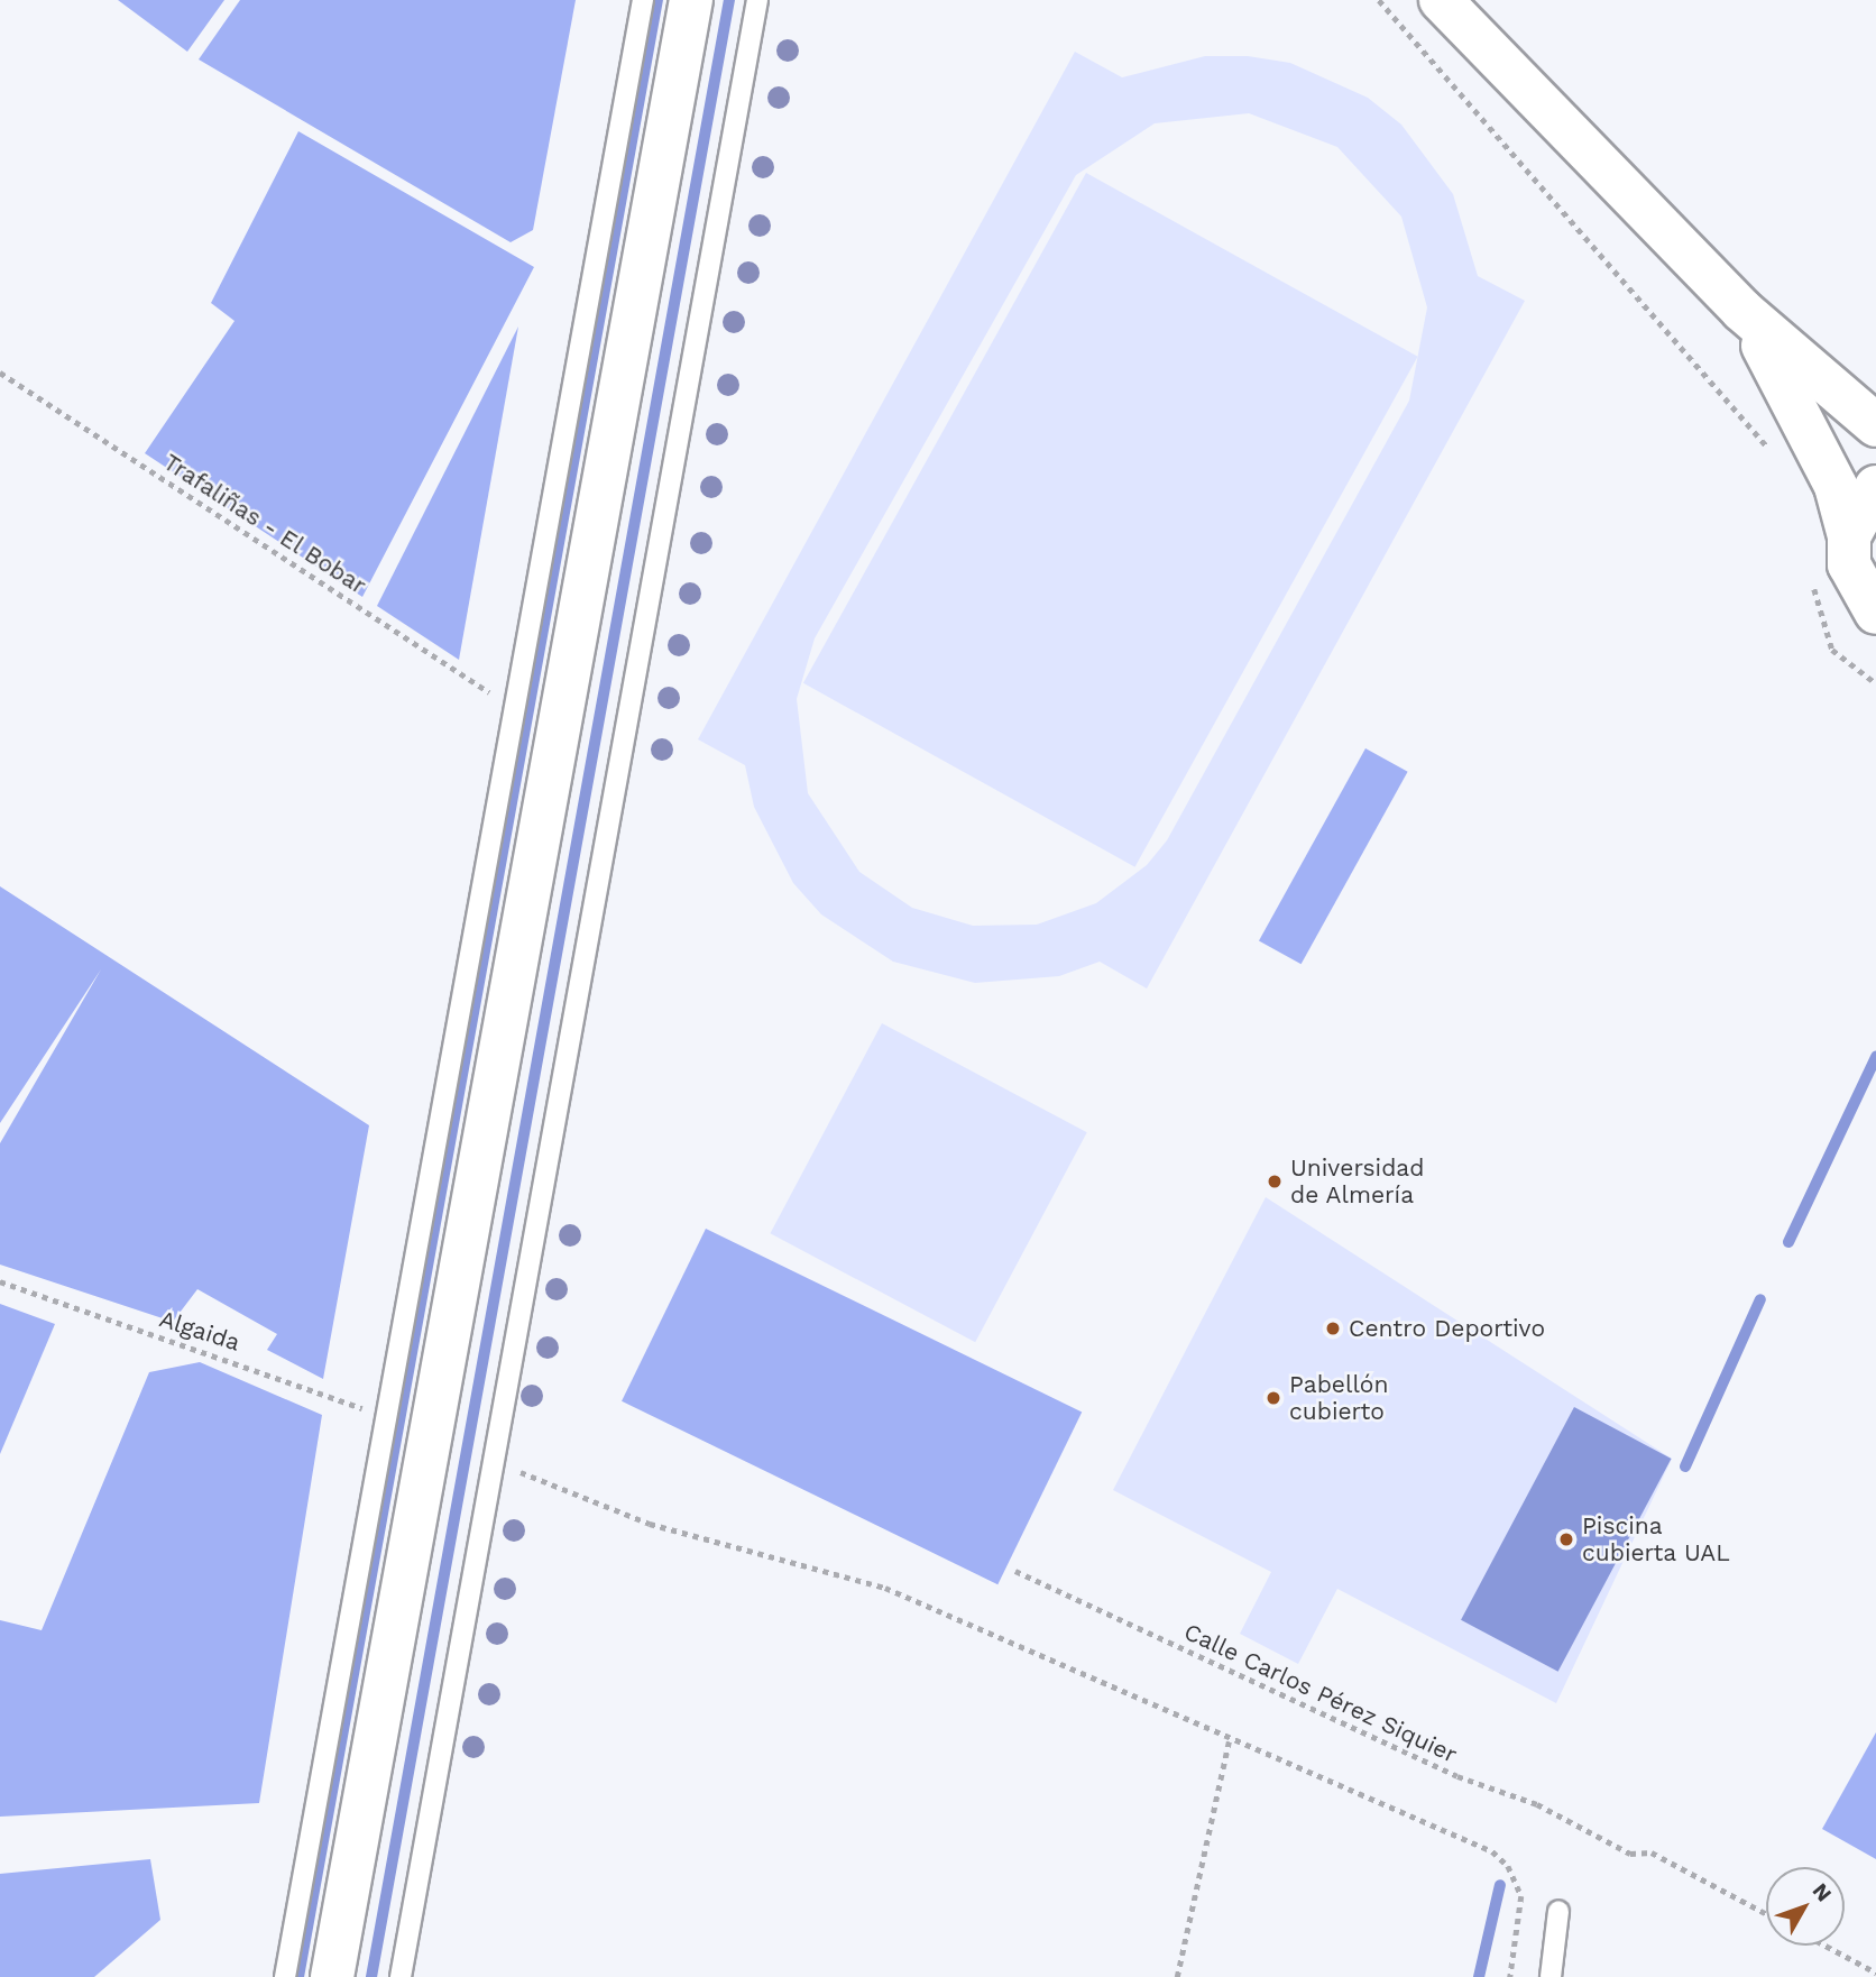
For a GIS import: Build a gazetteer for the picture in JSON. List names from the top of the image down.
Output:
{
  "streets": {
    "path": ["Trafaliñas - El Bobar", "Algaida", "Calle Carlos Pérez Siquier"]
  },
  "places": [
    "Universidad de Almería",
    "Centro Deportivo",
    "Pabellón cubierto",
    "Piscina cubierta UAL"
  ],
  "north": "top right"
}
